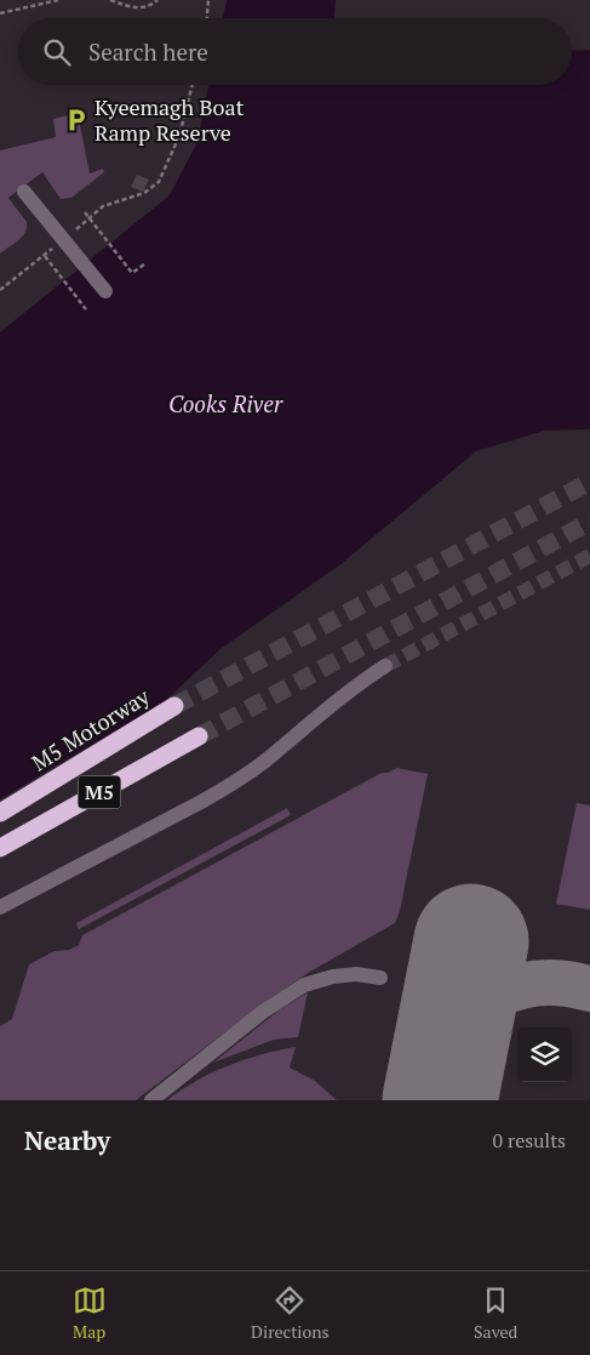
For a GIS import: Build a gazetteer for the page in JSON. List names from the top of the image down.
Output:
{
  "streets": {
    "highway": ["M5 Motorway", "M5"]
  },
  "water": ["Cooks River"],
  "places": {
    "parking": ["Kyeemagh Boat Ramp Reserve"]
  },
  "page": {
    "search": "Search here",
    "heading": ["Nearby", "0 results"],
    "nav": ["Map", "Directions", "Saved"]
  }
}
